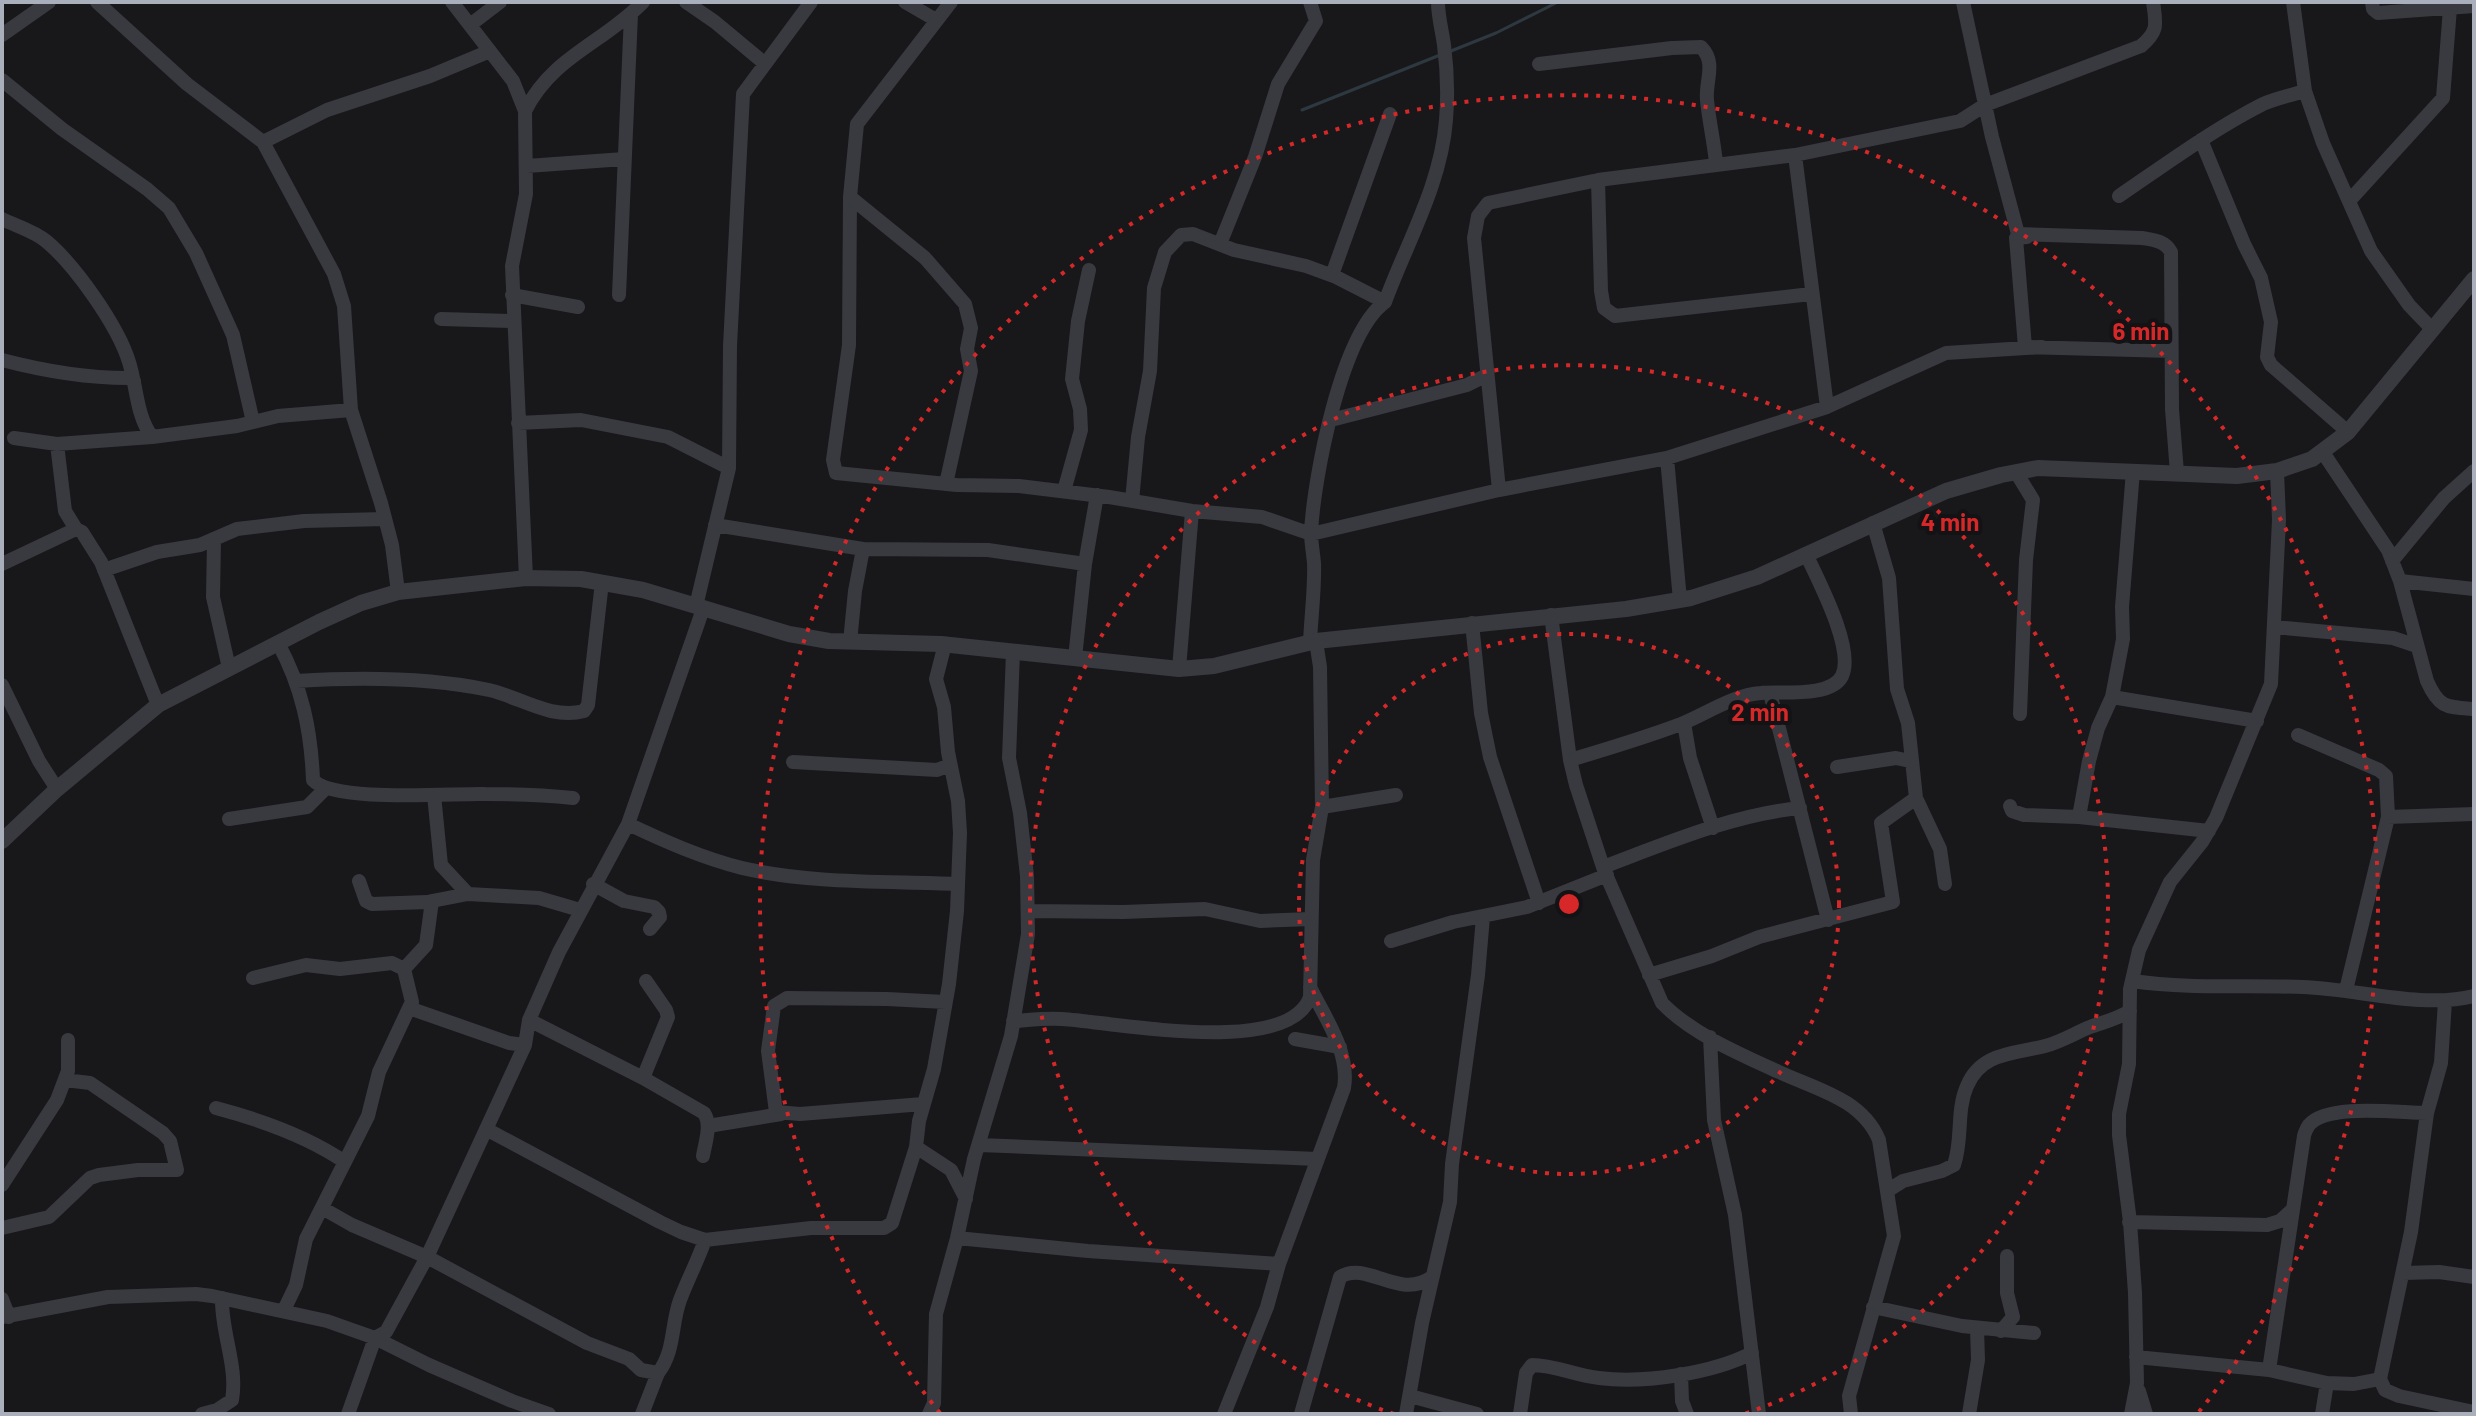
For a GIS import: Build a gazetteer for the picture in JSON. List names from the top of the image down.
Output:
{
  "rings": ["6 min", "4 min", "2 min"]
}
